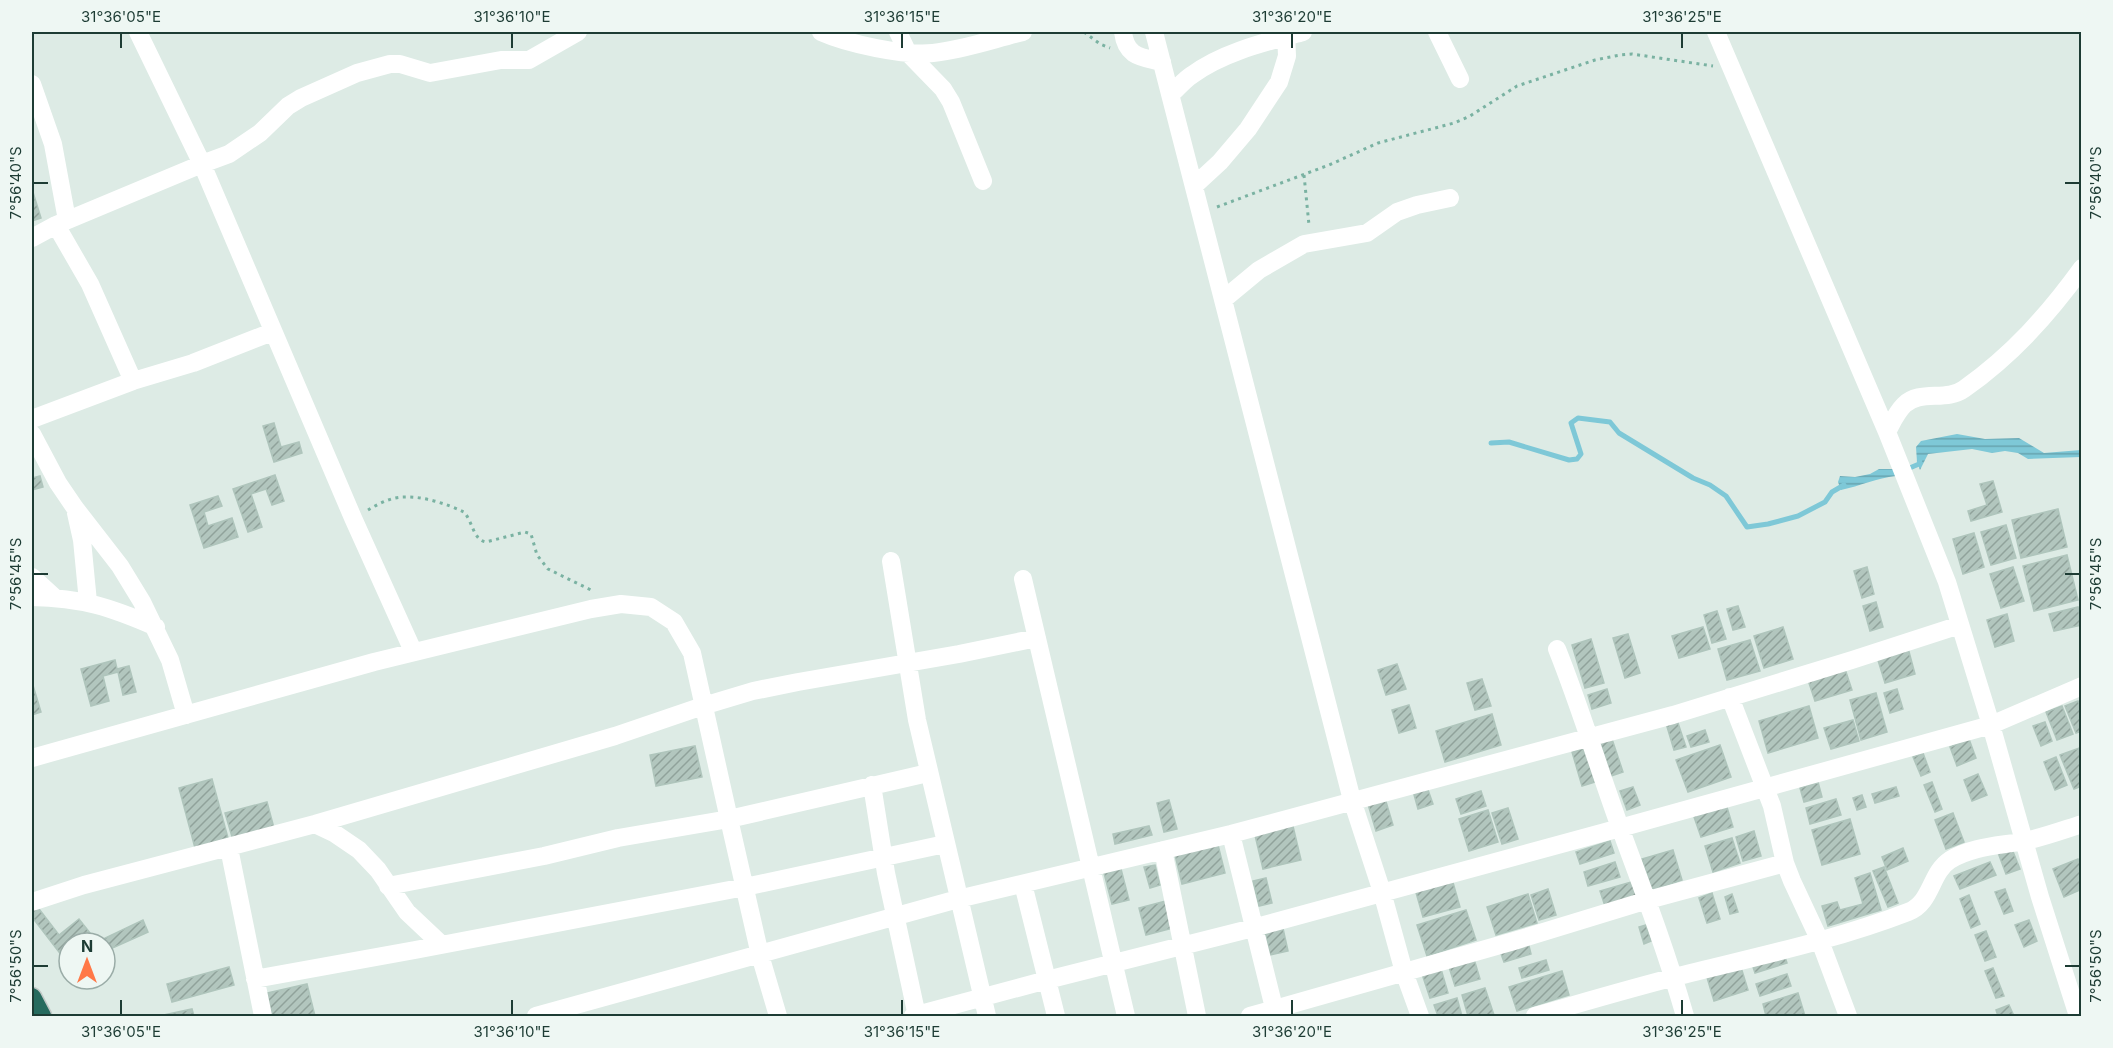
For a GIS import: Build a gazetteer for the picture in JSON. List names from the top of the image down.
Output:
{
  "north": "top",
  "coordinates": [
    "31°36'05\"E",
    "31°36'10\"E",
    "31°36'15\"E",
    "31°36'20\"E",
    "31°36'25\"E",
    "7°56'40\"S",
    "7°56'45\"S",
    "7°56'50\"S"
  ]
}
